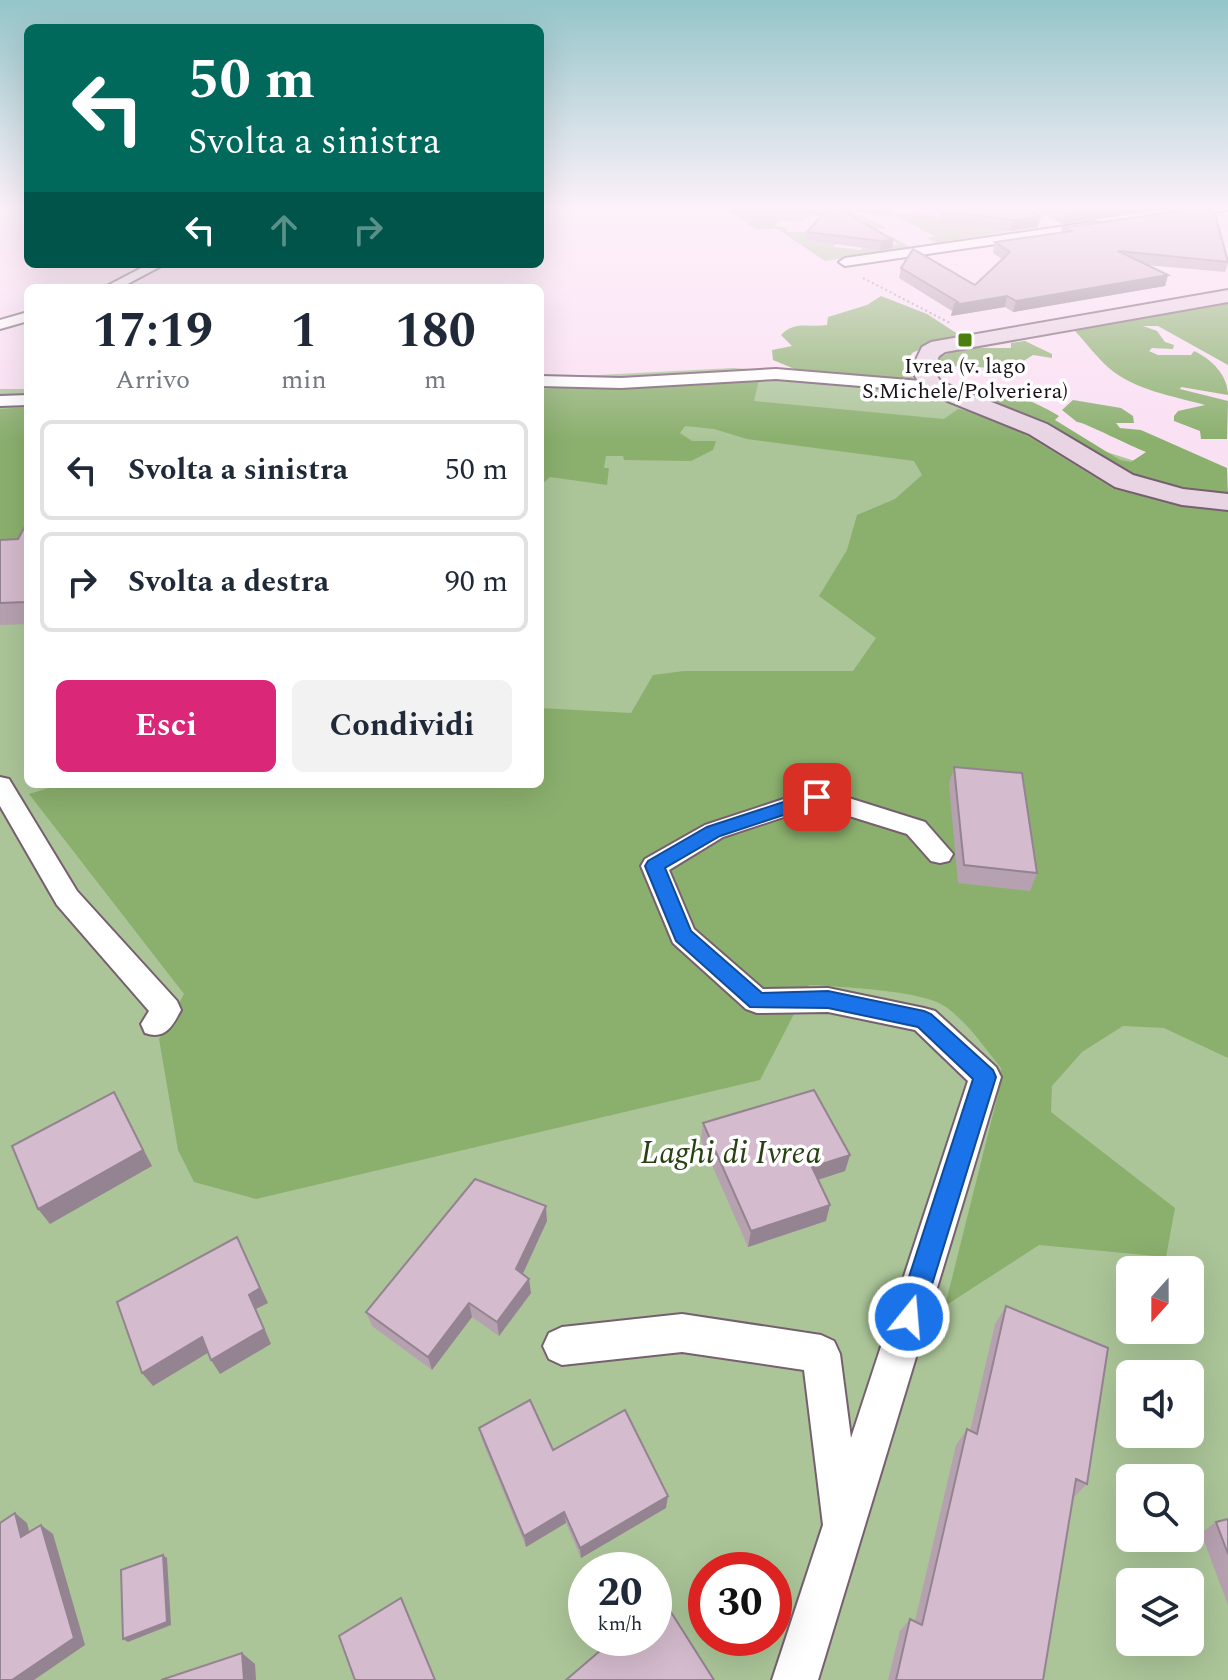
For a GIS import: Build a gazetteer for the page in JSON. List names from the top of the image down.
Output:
{
  "parks": ["Laghi di Ivrea"],
  "places": {
    "transit": ["Ivrea (v. lago S.Michele/Polveriera)"]
  },
  "north": "bottom",
  "page": {
    "turn": ["50 m", "Svolta a sinistra"],
    "eta": [
      "17:19",
      "Arrivo",
      "1",
      "min",
      "180",
      "m"
    ],
    "list": [
      {
        "name": "Svolta a sinistra",
        "value": "50 m"
      },
      {
        "name": "Svolta a destra",
        "value": "90 m"
      }
    ],
    "buttons": ["Esci", "Condividi"],
    "speed": "20 km/h",
    "limit": "30"
  }
}
